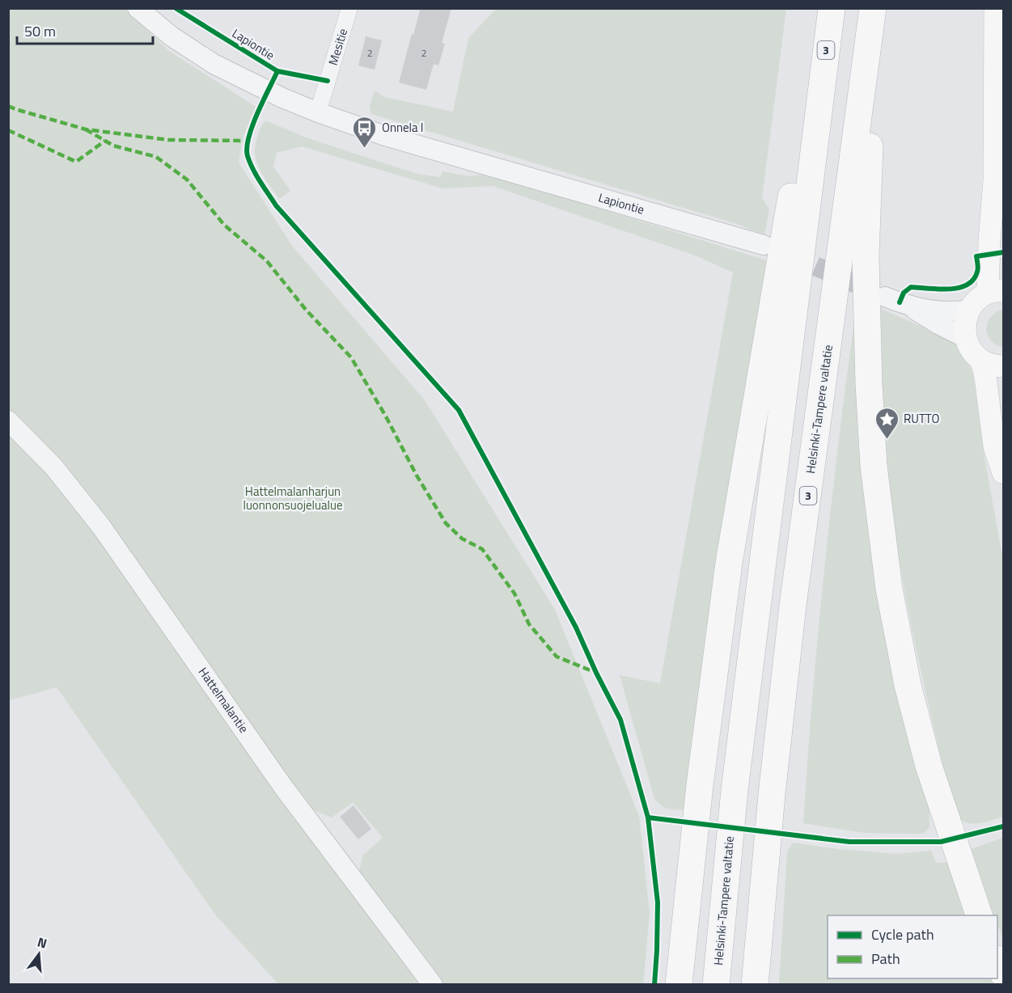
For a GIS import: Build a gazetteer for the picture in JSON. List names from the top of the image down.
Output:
{
  "streets": {
    "highway": ["3", "Helsinki-Tampere valtatie"],
    "street": ["Lapiontie", "Mesitie", "Hattelmalantie"]
  },
  "crossings": [
    ["Lapiontie", "Mesitie"]
  ],
  "parks": ["Hattelmalanharjun luonnonsuojelualue"],
  "places": {
    "bus stop": ["Onnela I"],
    "place": ["RUTTO"]
  },
  "house_numbers": ["2", "2"],
  "legend": ["Cycle path", "Path"],
  "scale_bar": "50 m",
  "north": "top"
}
